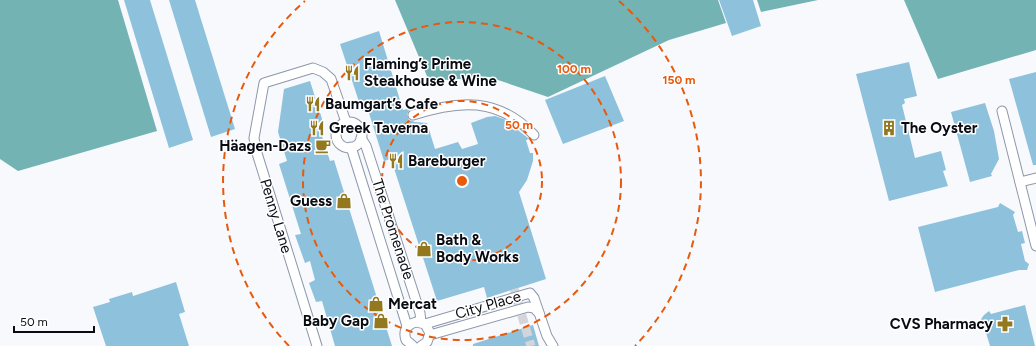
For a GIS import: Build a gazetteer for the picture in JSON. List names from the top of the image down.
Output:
{
  "streets": {
    "street": ["Penny Lane", "The Promenade", "City Place"]
  },
  "crossings": [
    ["Penny Lane", "The Promenade"],
    ["The Promenade", "City Place"]
  ],
  "places": {
    "restaurant": [
      "Flaming’s Prime Steakhouse & Wine",
      "Baumgart’s Cafe",
      "Greek Taverna",
      "Bareburger"
    ],
    "building": ["The Oyster"],
    "cafe": ["Häagen-Dazs"],
    "shop": [
      "Guess",
      "Bath & Body Works",
      "Mercat",
      "Baby Gap"
    ],
    "pharmacy": ["CVS Pharmacy"]
  },
  "scale_bar": "50 m",
  "rings": ["100 m", "150 m", "50 m"]
}
